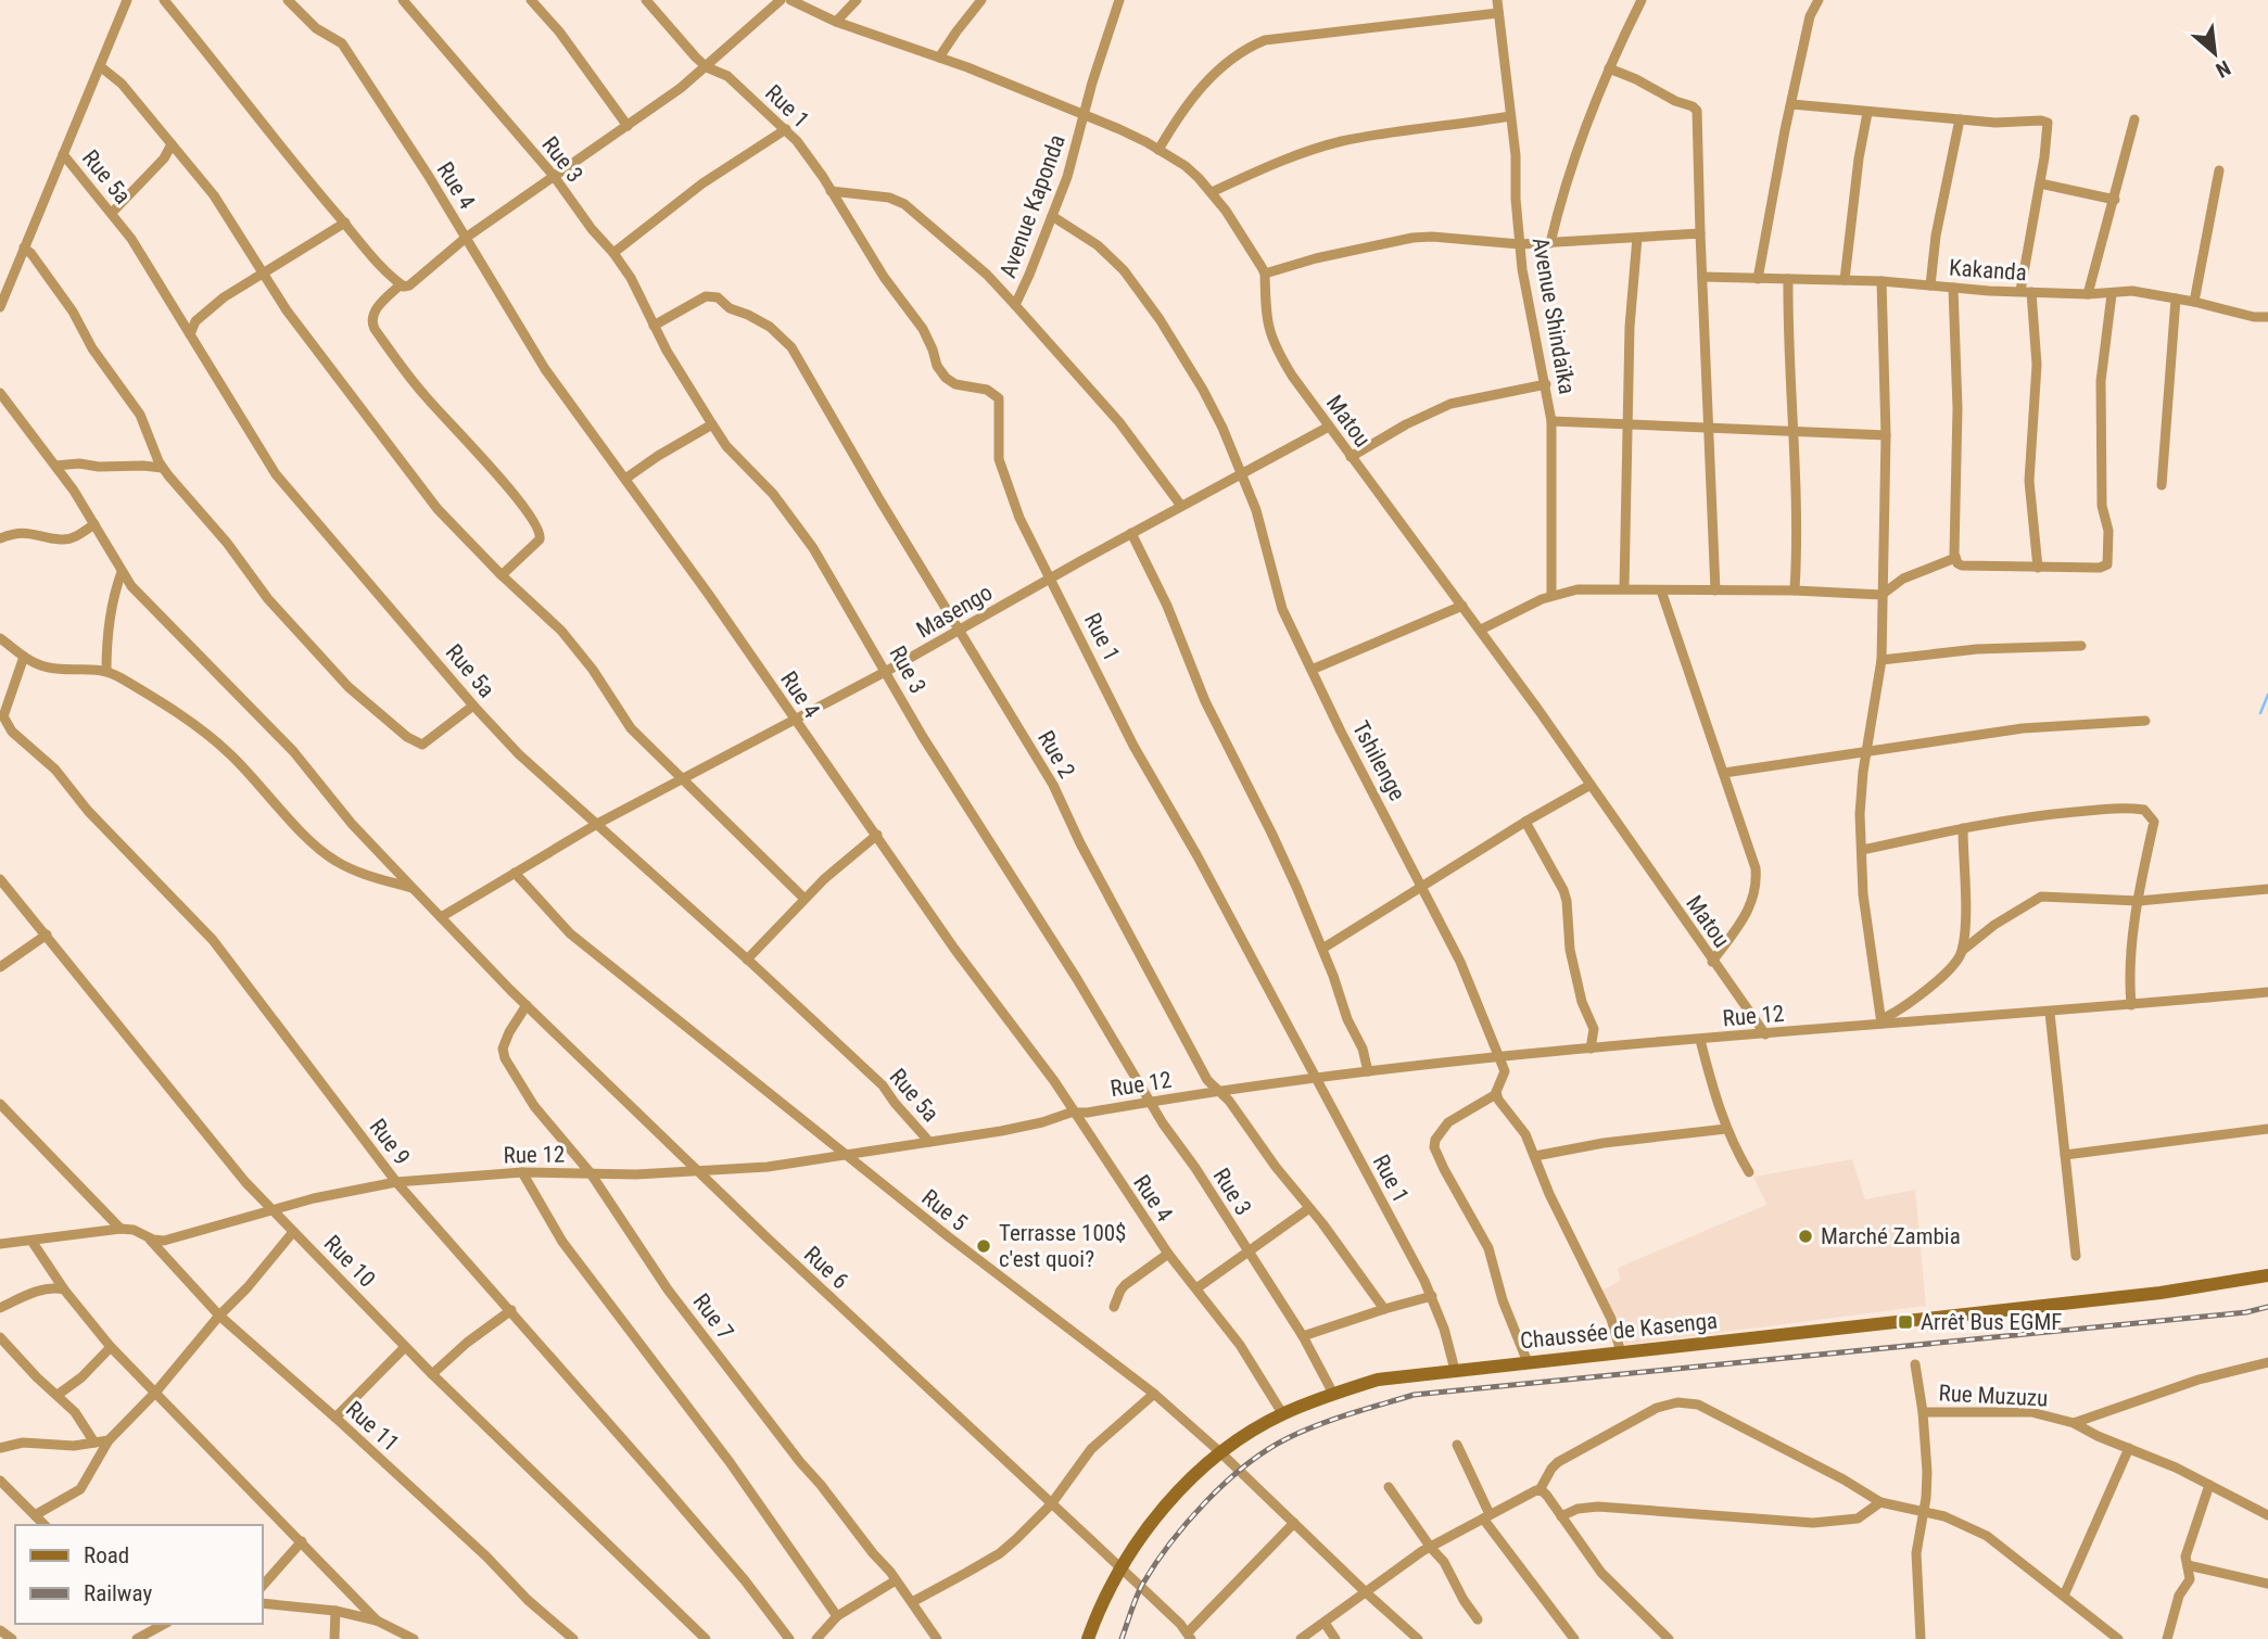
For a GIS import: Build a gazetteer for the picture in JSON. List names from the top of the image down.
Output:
{
  "streets": {
    "main road": ["Chaussée de Kasenga"],
    "street": [
      "Rue 1",
      "Rue 3",
      "Rue 5a",
      "Rue 4",
      "Avenue Kaponda",
      "Kakanda",
      "Avenue Shindaïka",
      "Matou",
      "Masengo",
      "Rue 2",
      "Tshilenge",
      "Rue 12",
      "Rue 9",
      "Rue 5",
      "Rue 10",
      "Rue 6",
      "Rue 7",
      "Rue Muzuzu",
      "Rue 11"
    ]
  },
  "crossings": [
    ["Rue 1", "Masengo"],
    ["Rue 1", "Rue 12"],
    ["Rue 1", "Chaussée de Kasenga"],
    ["Rue 3", "Masengo"],
    ["Rue 3", "Rue 2"],
    ["Rue 3", "Rue 12"],
    ["Rue 3", "Chaussée de Kasenga"],
    ["Rue 5a", "Masengo"],
    ["Rue 5a", "Rue 12"],
    ["Rue 4", "Masengo"],
    ["Rue 4", "Rue 12"],
    ["Rue 4", "Chaussée de Kasenga"],
    ["Avenue Kaponda", "Masengo"],
    ["Avenue Kaponda", "Tshilenge"],
    ["Matou", "Masengo"],
    ["Matou", "Rue 12"],
    ["Masengo", "Rue 2"],
    ["Masengo", "Tshilenge"],
    ["Masengo", "Rue 5"],
    ["Masengo", "Rue 6"],
    ["Rue 2", "Rue 12"],
    ["Tshilenge", "Rue 12"],
    ["Rue 12", "Rue 9"],
    ["Rue 12", "Rue 5"],
    ["Rue 12", "Rue 10"],
    ["Rue 12", "Rue 6"],
    ["Rue 12", "Rue 7"],
    ["Rue 12", "Rue 11"],
    ["Rue 5", "Chaussée de Kasenga"],
    ["Rue 6", "Rue 7"],
    ["Rue 6", "Chaussée de Kasenga"]
  ],
  "places": {
    "other": ["Marché Zambia", "Terrasse 100$ c'est quoi?"],
    "transit": ["Arrêt Bus EGMF"]
  },
  "legend": ["Road", "Railway"],
  "north": "bottom right"
}
